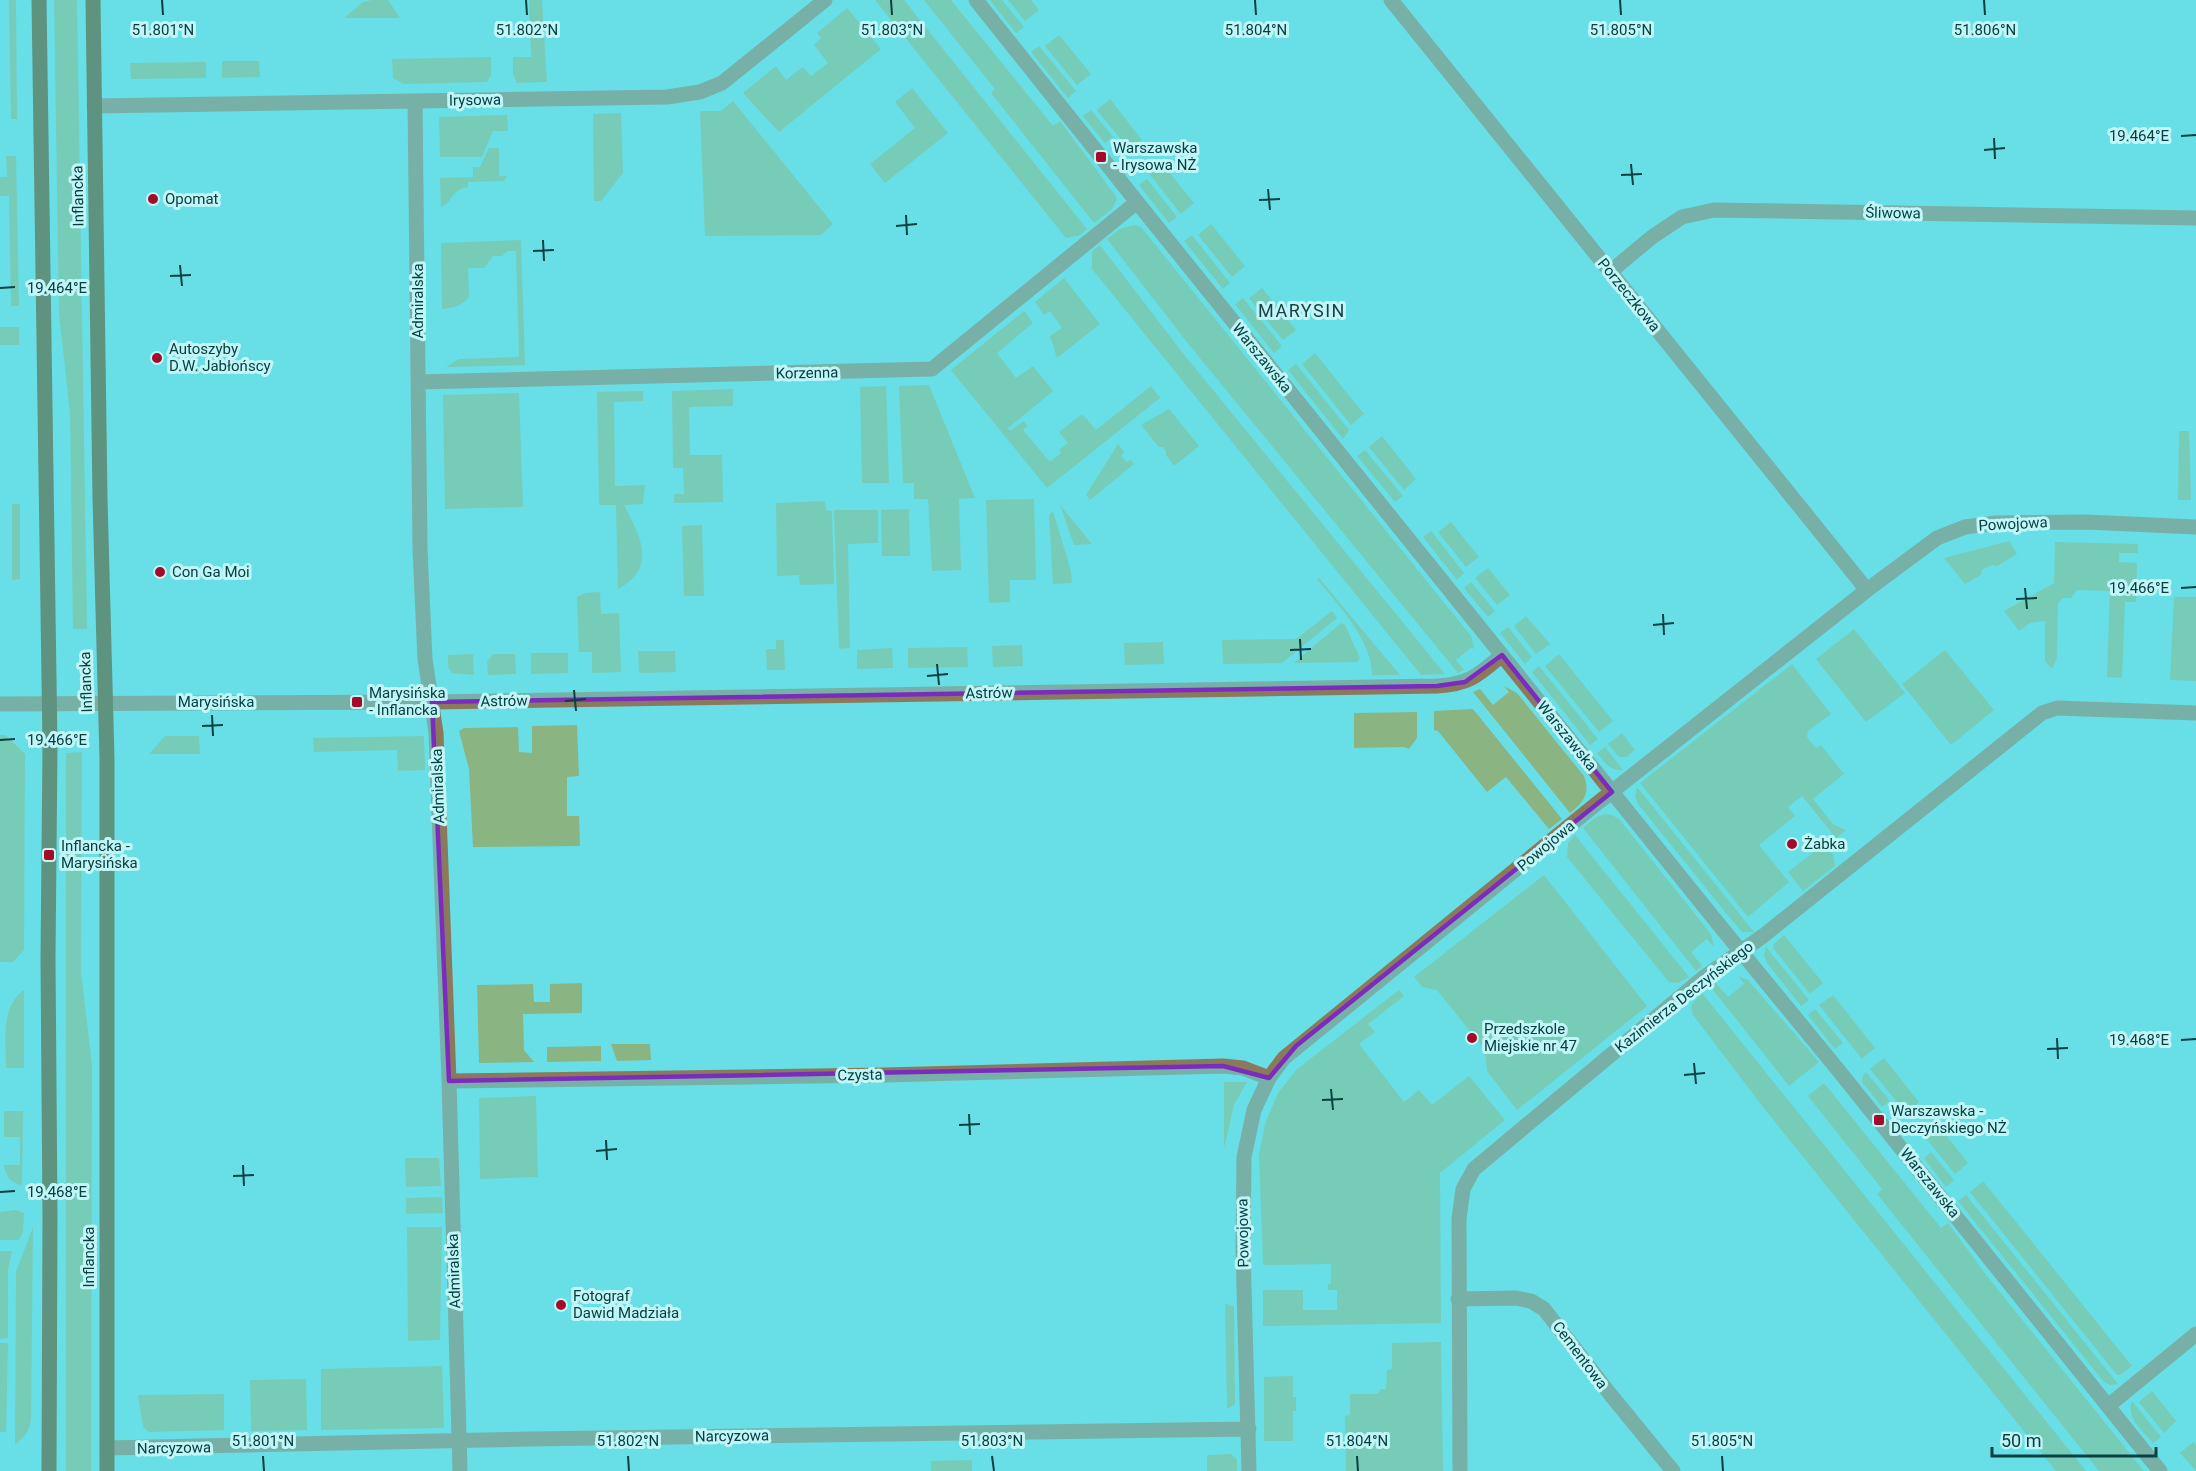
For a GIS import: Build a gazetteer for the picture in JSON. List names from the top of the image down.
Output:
{
  "streets": {
    "main road": ["Inflancka"],
    "street": [
      "Irysowa",
      "Śliwowa",
      "Porzeczkowa",
      "Admiralska",
      "Warszawska",
      "Korzenna",
      "Powojowa",
      "Astrów",
      "Marysińska",
      "Kazimierza Deczyńskiego",
      "Czysta",
      "Cementowa",
      "Narcyzowa"
    ]
  },
  "crossings": [
    ["Irysowa", "Inflancka"],
    ["Irysowa", "Admiralska"],
    ["Inflancka", "Marysińska"],
    ["Inflancka", "Narcyzowa"],
    ["Śliwowa", "Porzeczkowa"],
    ["Porzeczkowa", "Powojowa"],
    ["Admiralska", "Korzenna"],
    ["Admiralska", "Astrów"],
    ["Admiralska", "Marysińska"],
    ["Admiralska", "Czysta"],
    ["Admiralska", "Narcyzowa"],
    ["Warszawska", "Korzenna"],
    ["Warszawska", "Powojowa"],
    ["Warszawska", "Astrów"],
    ["Warszawska", "Kazimierza Deczyńskiego"],
    ["Powojowa", "Czysta"],
    ["Powojowa", "Narcyzowa"],
    ["Astrów", "Marysińska"],
    ["Kazimierza Deczyńskiego", "Cementowa"]
  ],
  "districts": ["MARYSIN"],
  "places": {
    "transit": [
      "Warszawska - Irysowa NŻ",
      "Marysińska - Inflancka",
      "Inflancka - Marysińska",
      "Warszawska - Deczyńskiego NŻ"
    ],
    "other": [
      "Opomat",
      "Autoszyby D.W. Jabłońscy",
      "Con Ga Moi",
      "Żabka",
      "Przedszkole Miejskie nr 47",
      "Fotograf Dawid Madziała"
    ]
  },
  "scale_bar": "50 m",
  "coordinates": [
    "51.801°N",
    "51.802°N",
    "51.803°N",
    "51.804°N",
    "51.805°N",
    "51.806°N",
    "19.464°E",
    "19.466°E",
    "19.468°E"
  ]
}
